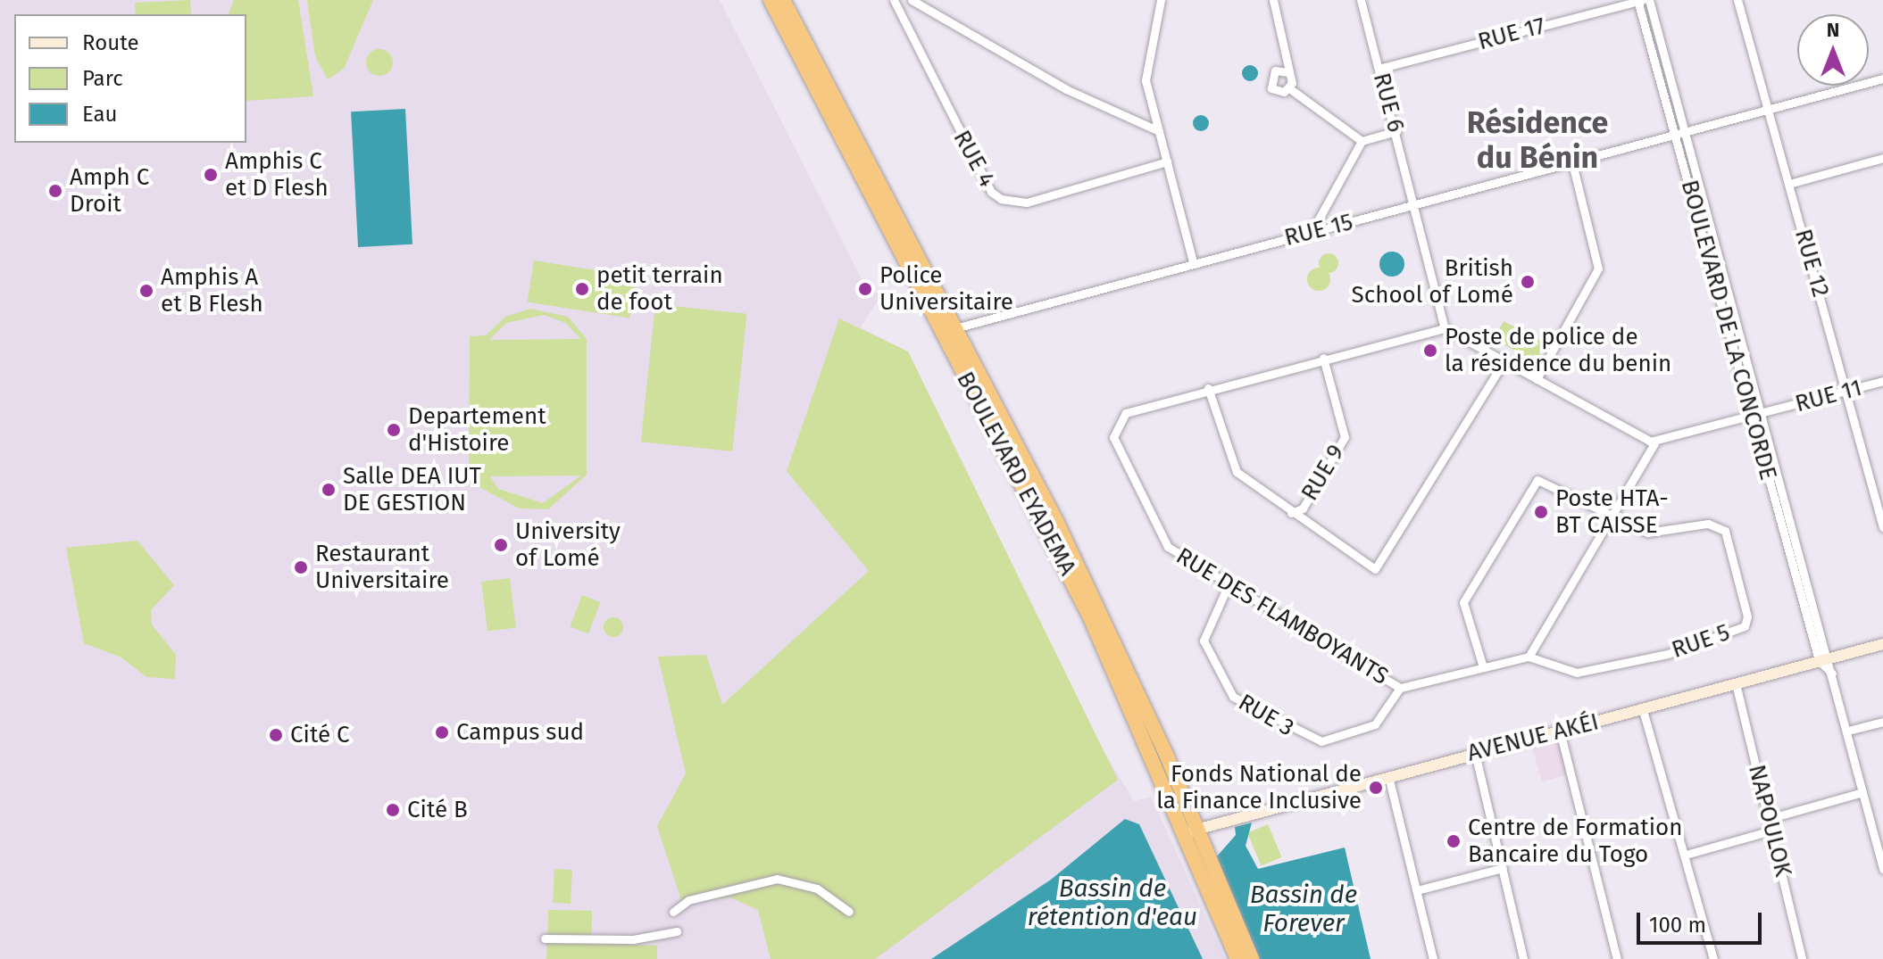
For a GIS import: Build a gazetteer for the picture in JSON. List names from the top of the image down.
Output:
{
  "streets": {
    "highway": ["BOULEVARD EYADEMA"],
    "main road": ["AVENUE AKÉI"],
    "street": [
      "RUE 17",
      "RUE 6",
      "RUE 4",
      "RUE 15",
      "RUE 12",
      "BOULEVARD DE LA CONCORDE",
      "RUE 11",
      "RUE 9",
      "RUE DES FLAMBOYANTS",
      "RUE 5",
      "RUE 3",
      "NAPOULOK"
    ]
  },
  "crossings": [
    ["RUE 17", "RUE 6"],
    ["RUE 17", "BOULEVARD DE LA CONCORDE"],
    ["RUE 6", "RUE 15"],
    ["RUE 6", "RUE DES FLAMBOYANTS"],
    ["RUE 15", "RUE 12"],
    ["RUE 15", "BOULEVARD DE LA CONCORDE"],
    ["RUE 15", "BOULEVARD EYADEMA"],
    ["RUE 12", "RUE 11"],
    ["BOULEVARD DE LA CONCORDE", "RUE 11"],
    ["BOULEVARD DE LA CONCORDE", "AVENUE AKÉI"],
    ["RUE 9", "RUE DES FLAMBOYANTS"],
    ["BOULEVARD EYADEMA", "AVENUE AKÉI"],
    ["RUE DES FLAMBOYANTS", "RUE 5"],
    ["RUE DES FLAMBOYANTS", "RUE 3"],
    ["AVENUE AKÉI", "NAPOULOK"]
  ],
  "districts": ["Résidence du Bénin"],
  "water": ["Bassin de rétention d'eau", "Bassin de Forever"],
  "places": [
    "Amphis C et D Flesh",
    "Amph C Droit",
    "British School of Lomé",
    "petit terrain de foot",
    "Police Universitaire",
    "Amphis A et B Flesh",
    "Poste de police de la résidence du benin",
    "Departement d'Histoire",
    "Salle DEA IUT DE GESTION",
    "Poste HTA- BT CAISSE",
    "University of Lomé",
    "Restaurant Universitaire",
    "Campus sud",
    "Cité C",
    "Fonds National de la Finance Inclusive",
    "Cité B",
    "Centre de Formation Bancaire du Togo"
  ],
  "legend": ["Route", "Parc", "Eau"],
  "scale_bar": "100 m",
  "north": "top"
}
